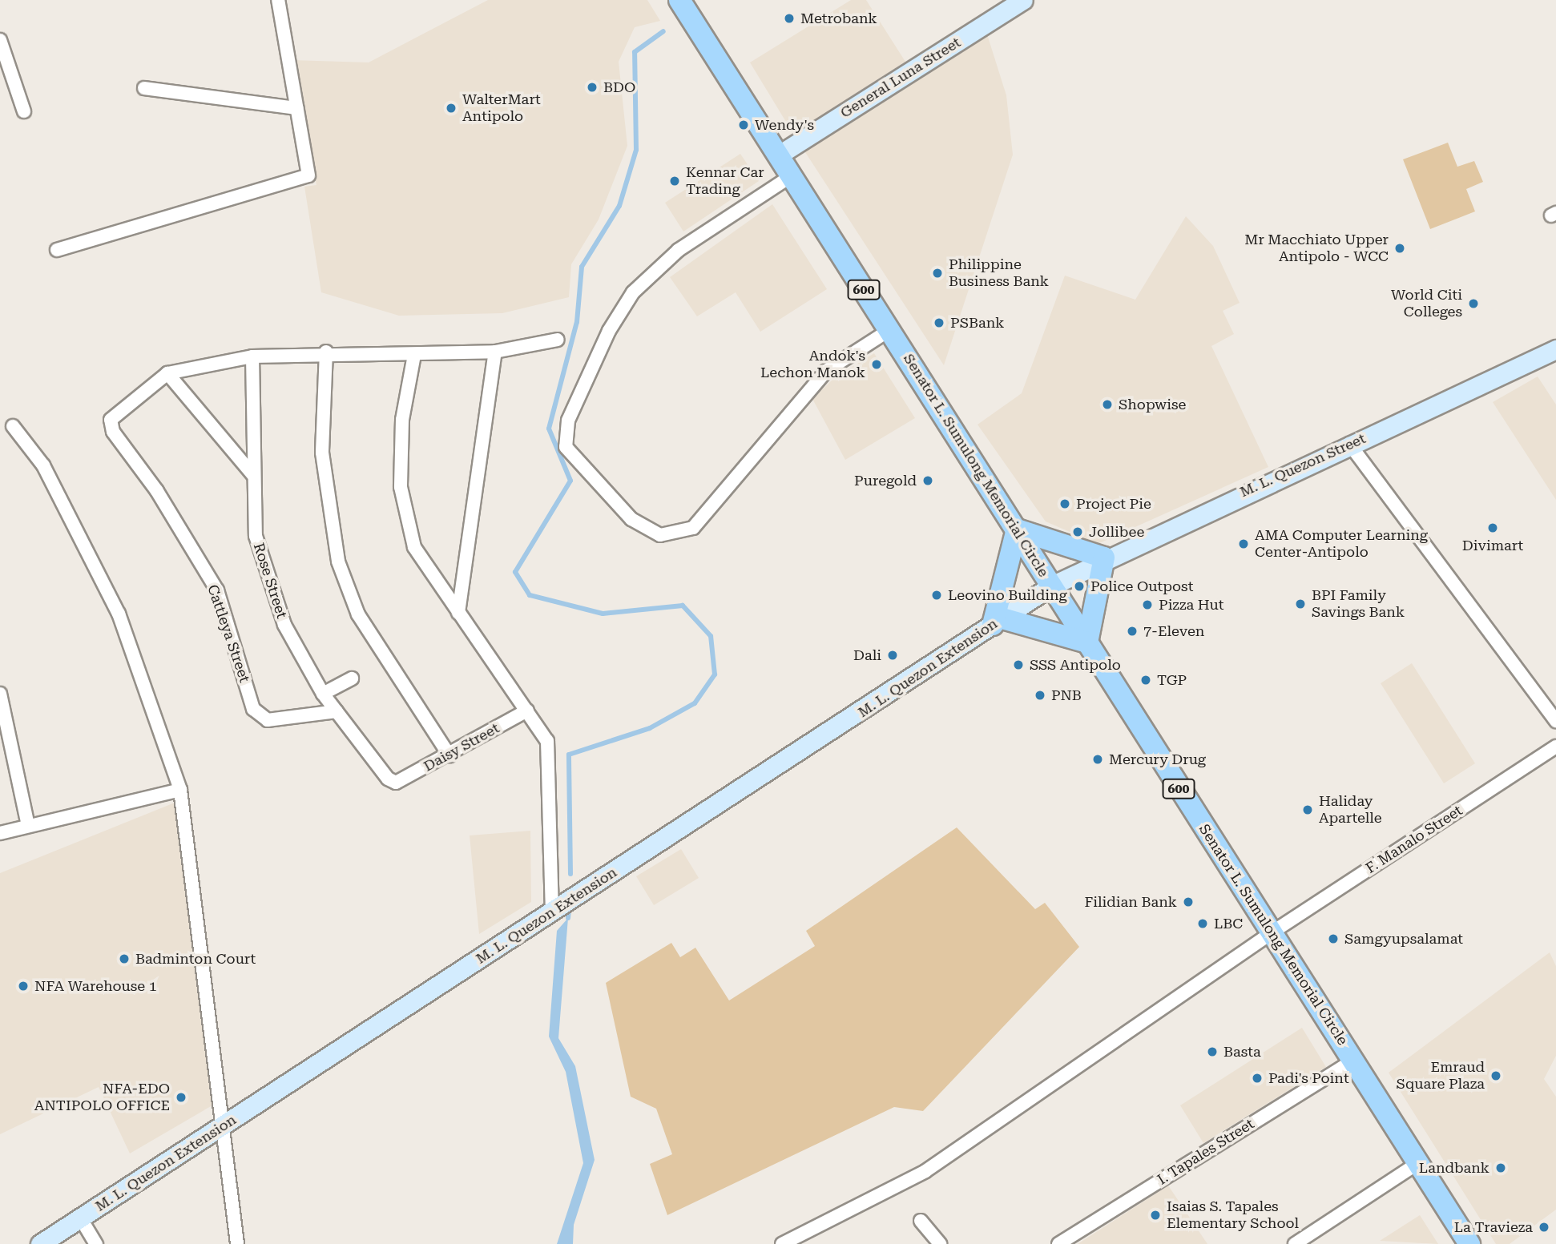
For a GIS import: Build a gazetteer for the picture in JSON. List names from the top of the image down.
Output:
{
  "streets": {
    "main road": [
      "General Luna Street",
      "600",
      "Senator L. Sumulong Memorial Circle",
      "M. L. Quezon Street",
      "M. L. Quezon Extension"
    ],
    "street": [
      "Rose Street",
      "Cattleya Street",
      "Daisy Street",
      "F. Manalo Street",
      "I. Tapales Street"
    ]
  },
  "crossings": [
    ["General Luna Street", "Senator L. Sumulong Memorial Circle"],
    ["Senator L. Sumulong Memorial Circle", "M. L. Quezon Street"],
    ["Senator L. Sumulong Memorial Circle", "M. L. Quezon Extension"],
    ["Senator L. Sumulong Memorial Circle", "F. Manalo Street"],
    ["Senator L. Sumulong Memorial Circle", "I. Tapales Street"],
    ["M. L. Quezon Street", "M. L. Quezon Extension"],
    ["Rose Street", "Cattleya Street"],
    ["Rose Street", "Daisy Street"]
  ],
  "places": [
    "Metrobank",
    "BDO",
    "WalterMart Antipolo",
    "Wendy's",
    "Kennar Car Trading",
    "Mr Macchiato Upper Antipolo - WCC",
    "Philippine Business Bank",
    "World Citi Colleges",
    "PSBank",
    "Andok's Lechon Manok",
    "Shopwise",
    "Puregold",
    "Project Pie",
    "Divimart",
    "Jollibee",
    "AMA Computer Learning Center-Antipolo",
    "Police Outpost",
    "Leovino Building",
    "BPI Family Savings Bank",
    "Pizza Hut",
    "7-Eleven",
    "Dali",
    "SSS Antipolo",
    "TGP",
    "PNB",
    "Mercury Drug",
    "Haliday Apartelle",
    "Filidian Bank",
    "LBC",
    "Samgyupsalamat",
    "Badminton Court",
    "NFA Warehouse 1",
    "Basta",
    "Emraud Square Plaza",
    "Padi's Point",
    "NFA-EDO ANTIPOLO OFFICE",
    "Landbank",
    "Isaias S. Tapales Elementary School",
    "La Travieza"
  ]
}
